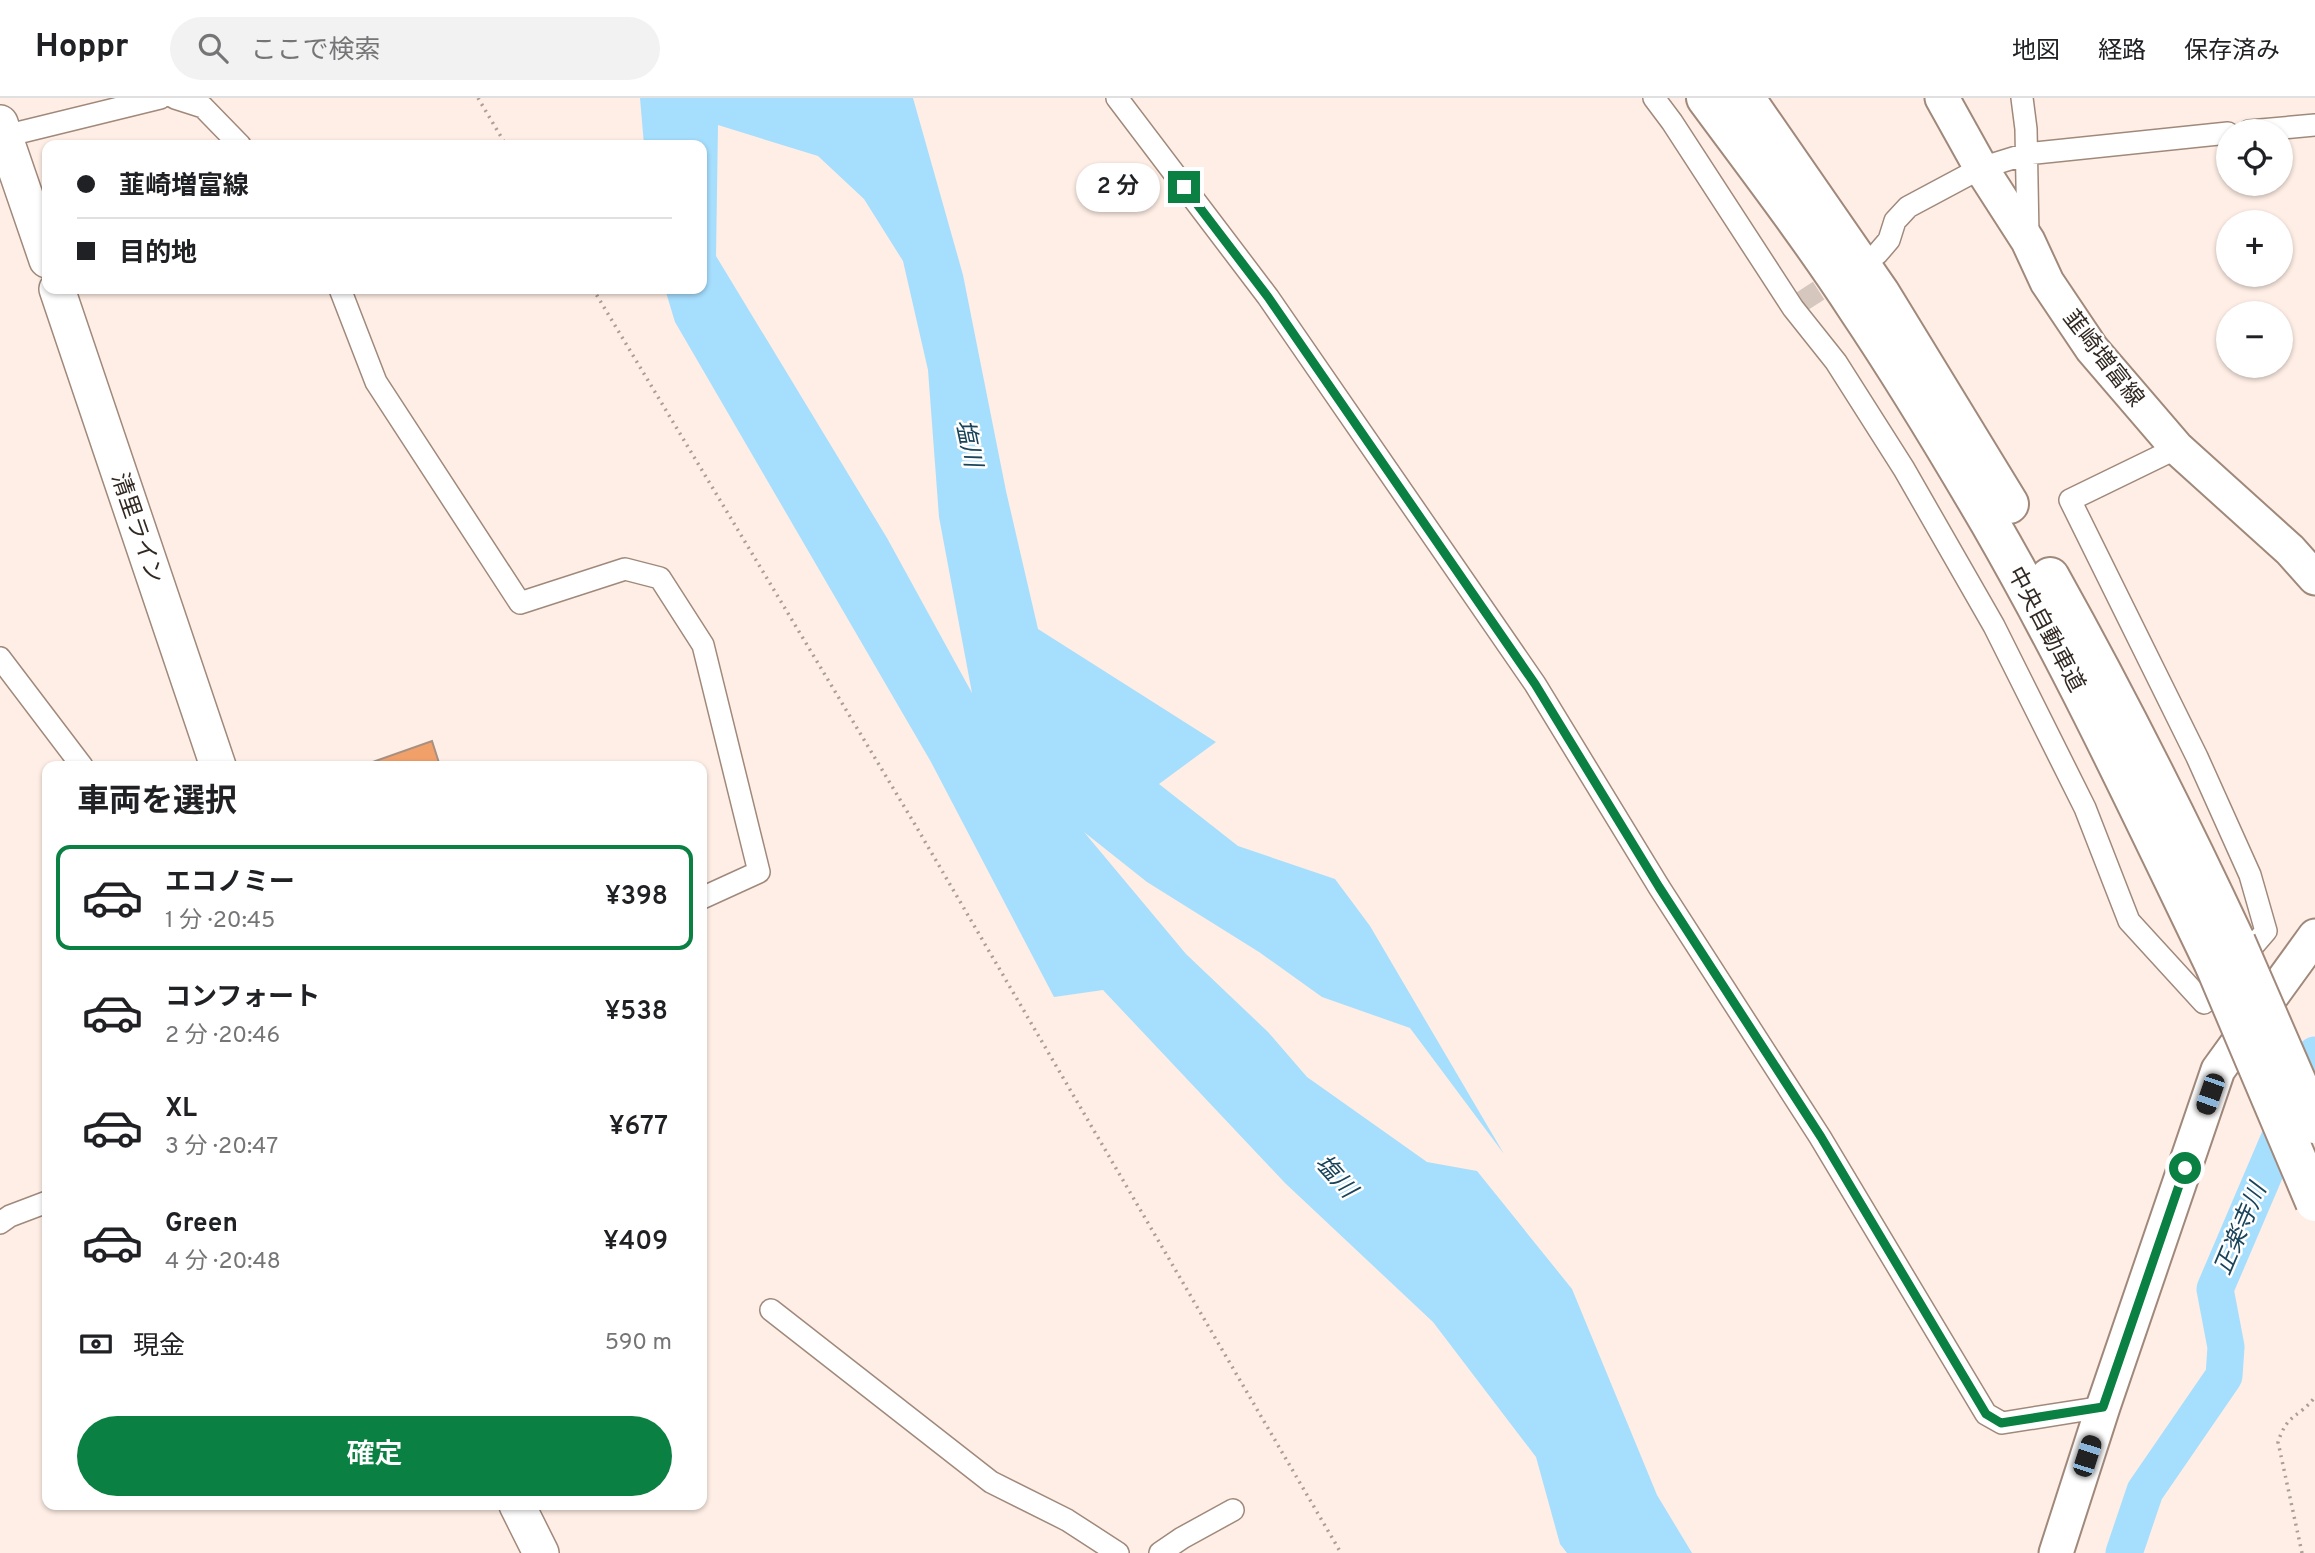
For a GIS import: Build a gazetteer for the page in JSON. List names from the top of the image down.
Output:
{
  "streets": {
    "highway": ["清里ライン", "中央自動車道"],
    "main road": ["韮崎増富線"]
  },
  "water": ["塩川", "正楽寺川"],
  "page": {
    "header": "Hoppr",
    "search": "ここで検索",
    "nav": ["地図", "経路", "保存済み"],
    "map_buttons": ["+", "−"],
    "banner": ["韮崎増富線", "目的地"],
    "bubble": "2 分",
    "heading": "車両を選択",
    "list": [
      {
        "name": "エコノミー",
        "note": "1 分 · 20:45",
        "value": "¥398"
      },
      {
        "name": "コンフォート",
        "note": "2 分 · 20:46",
        "value": "¥538"
      },
      {
        "name": "XL",
        "note": "3 分 · 20:47",
        "value": "¥677"
      },
      {
        "name": "Green",
        "note": "4 分 · 20:48",
        "value": "¥409"
      }
    ],
    "pay": ["現金", "590 m"],
    "buttons": "確定"
  }
}
